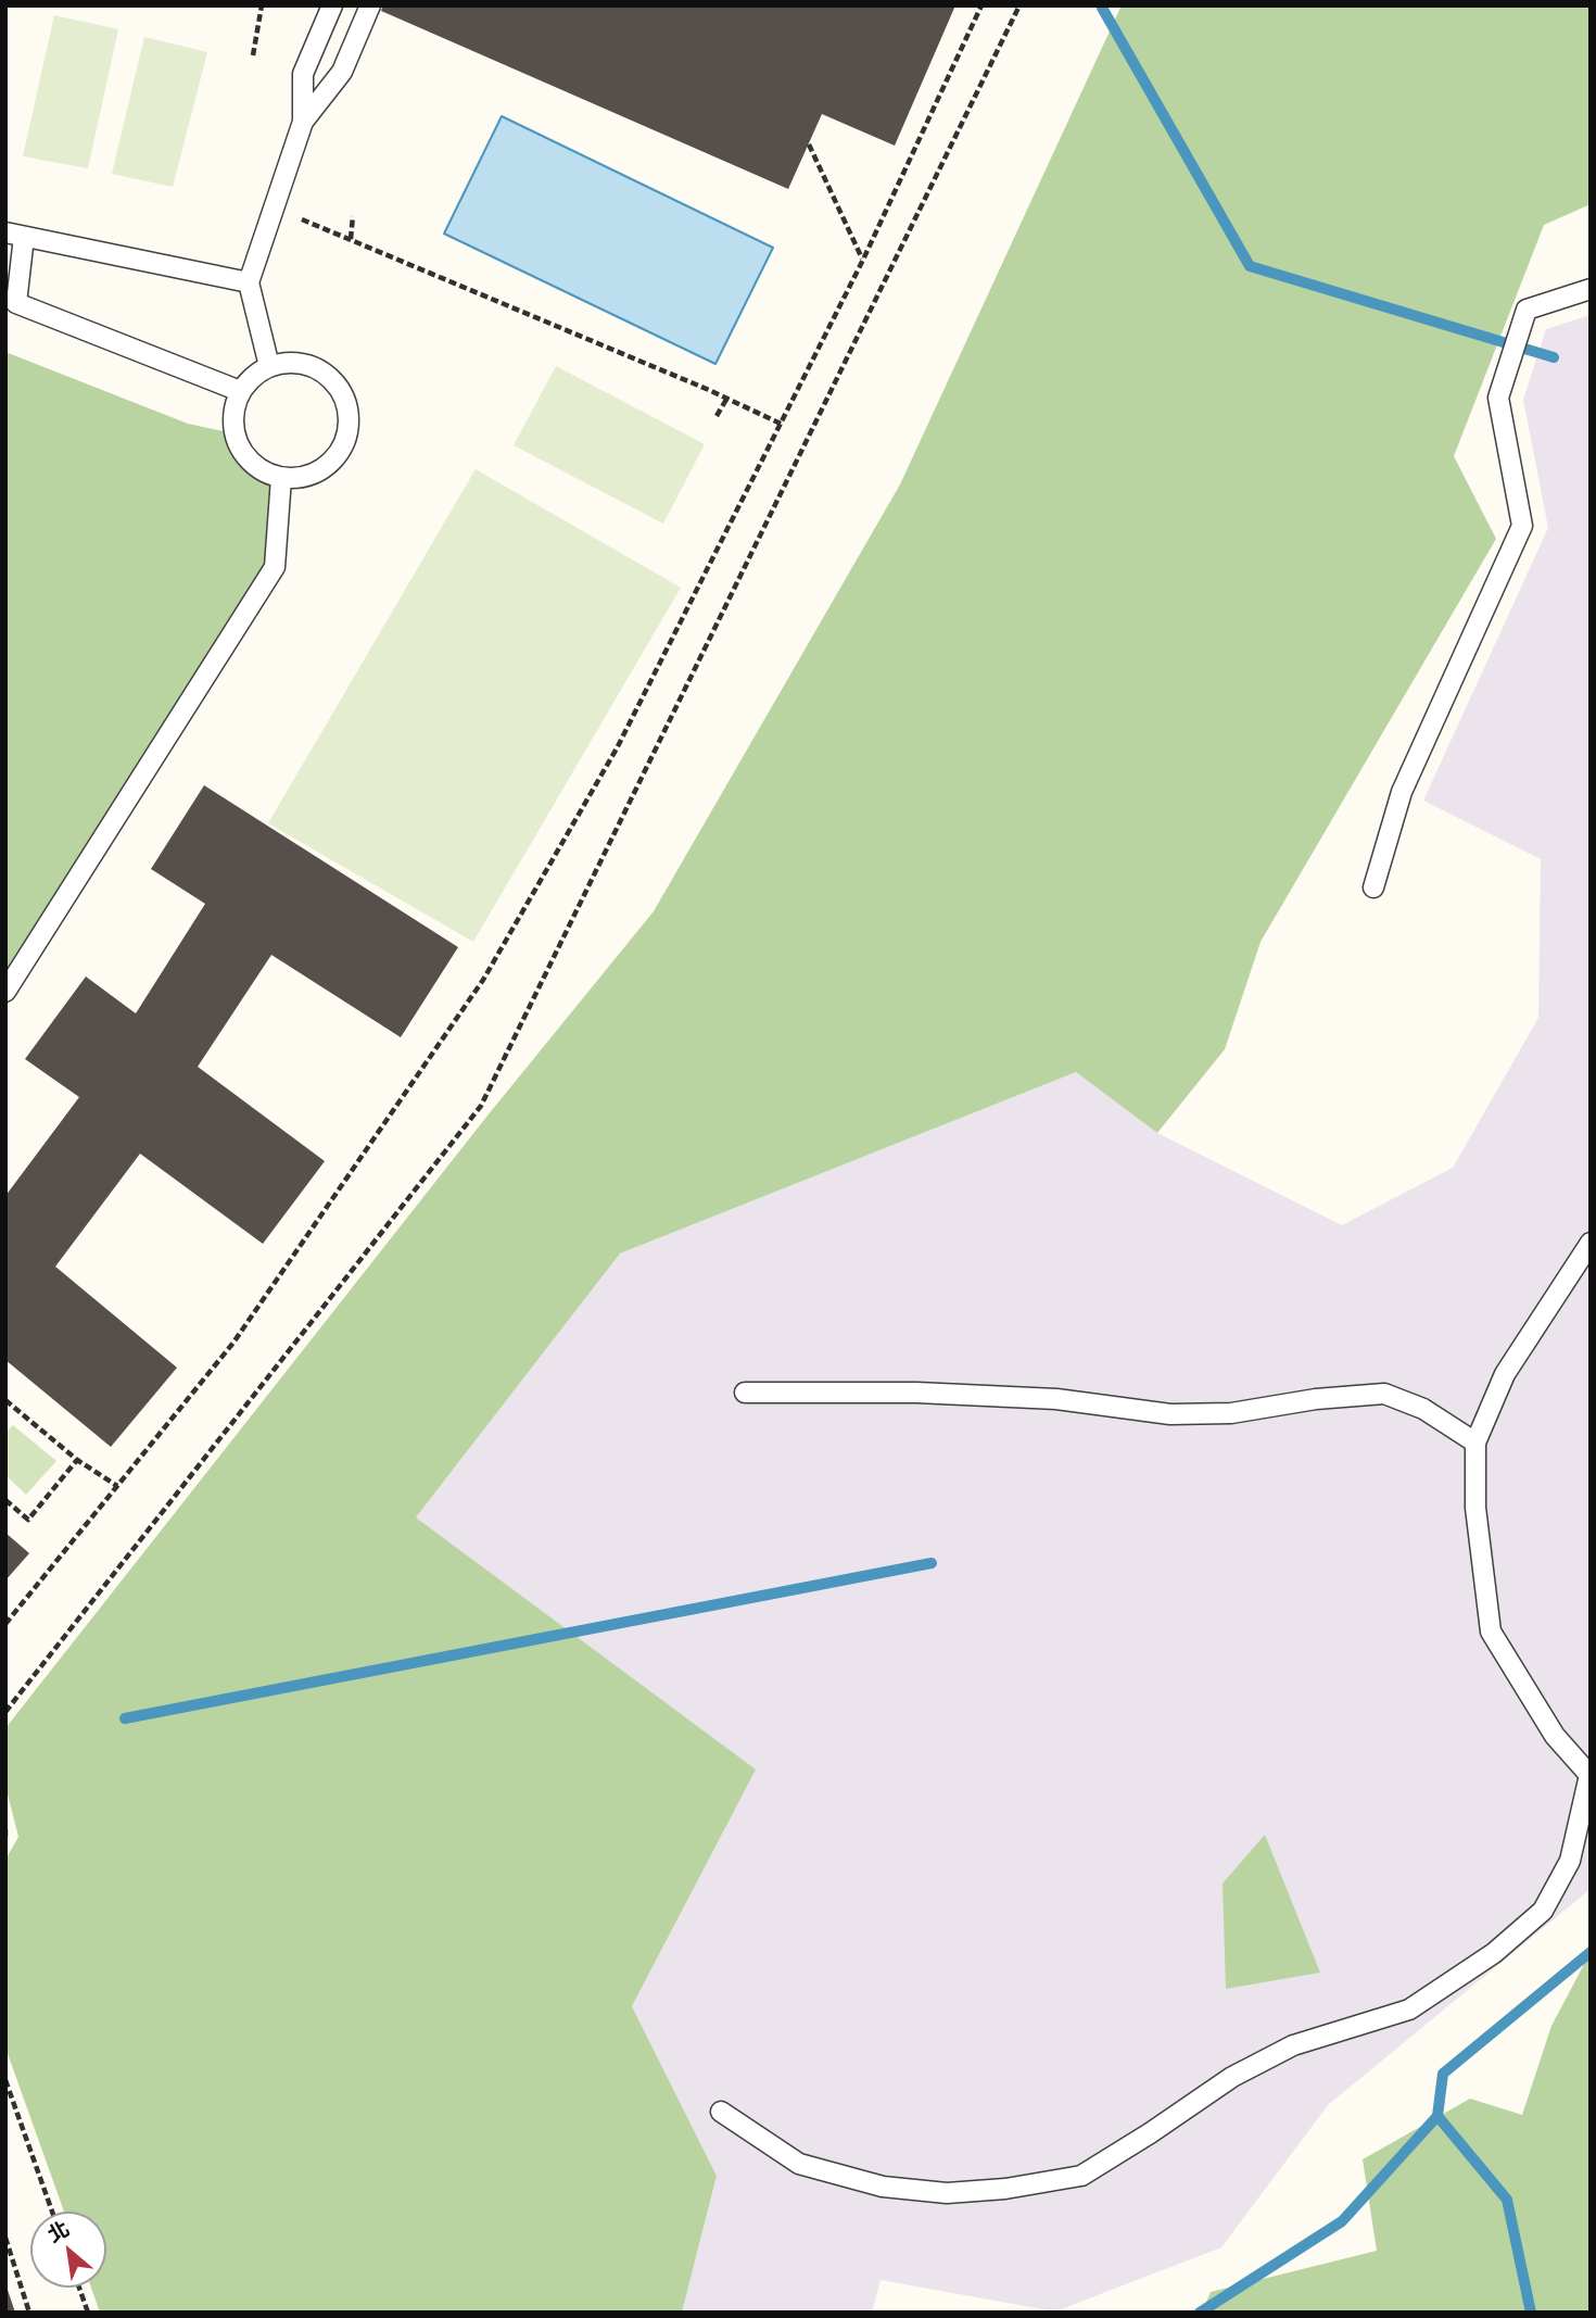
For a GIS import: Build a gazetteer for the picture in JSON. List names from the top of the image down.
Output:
{
  "north": "top left"
}
